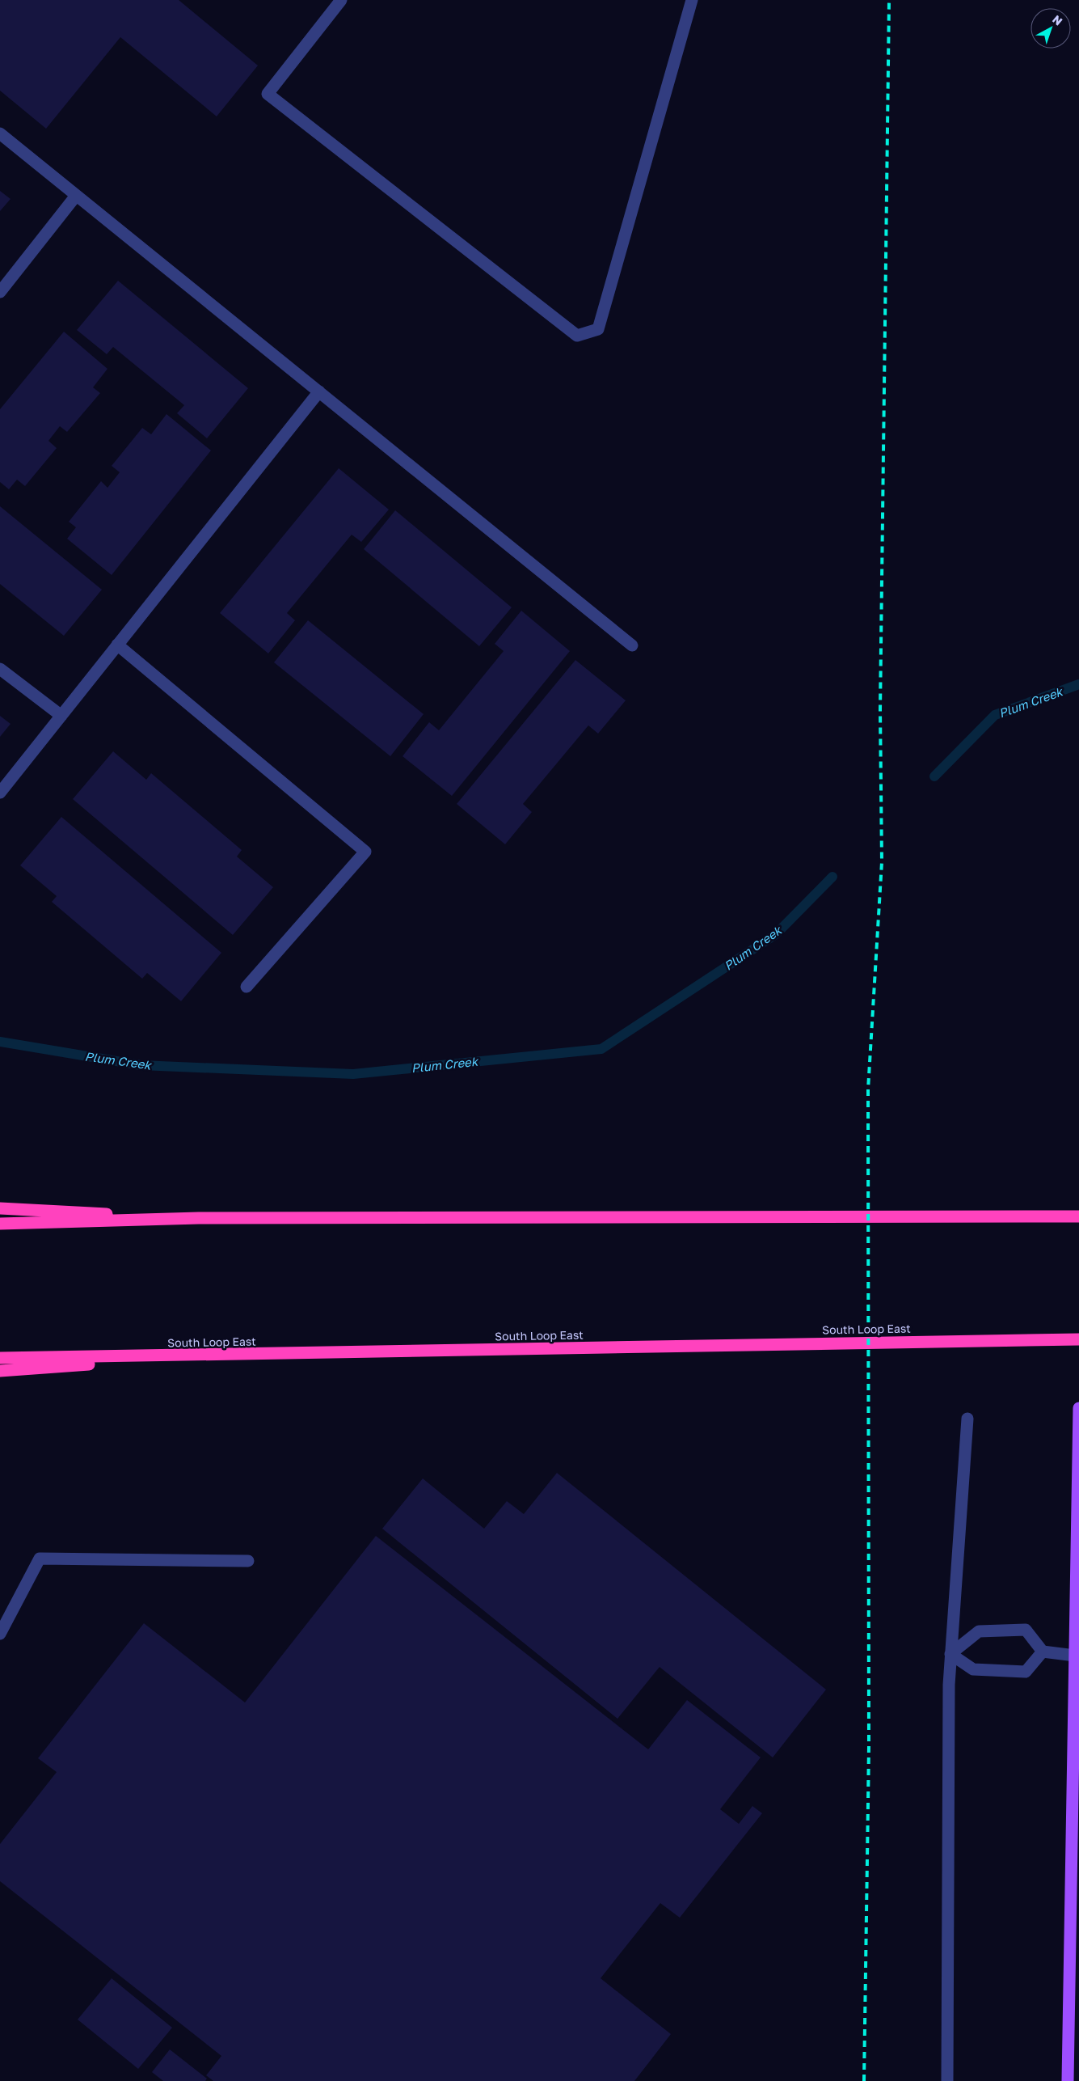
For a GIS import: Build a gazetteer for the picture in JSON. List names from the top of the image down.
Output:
{
  "streets": {
    "highway": ["South Loop East"]
  },
  "water": ["Plum Creek"],
  "north": "top right"
}
